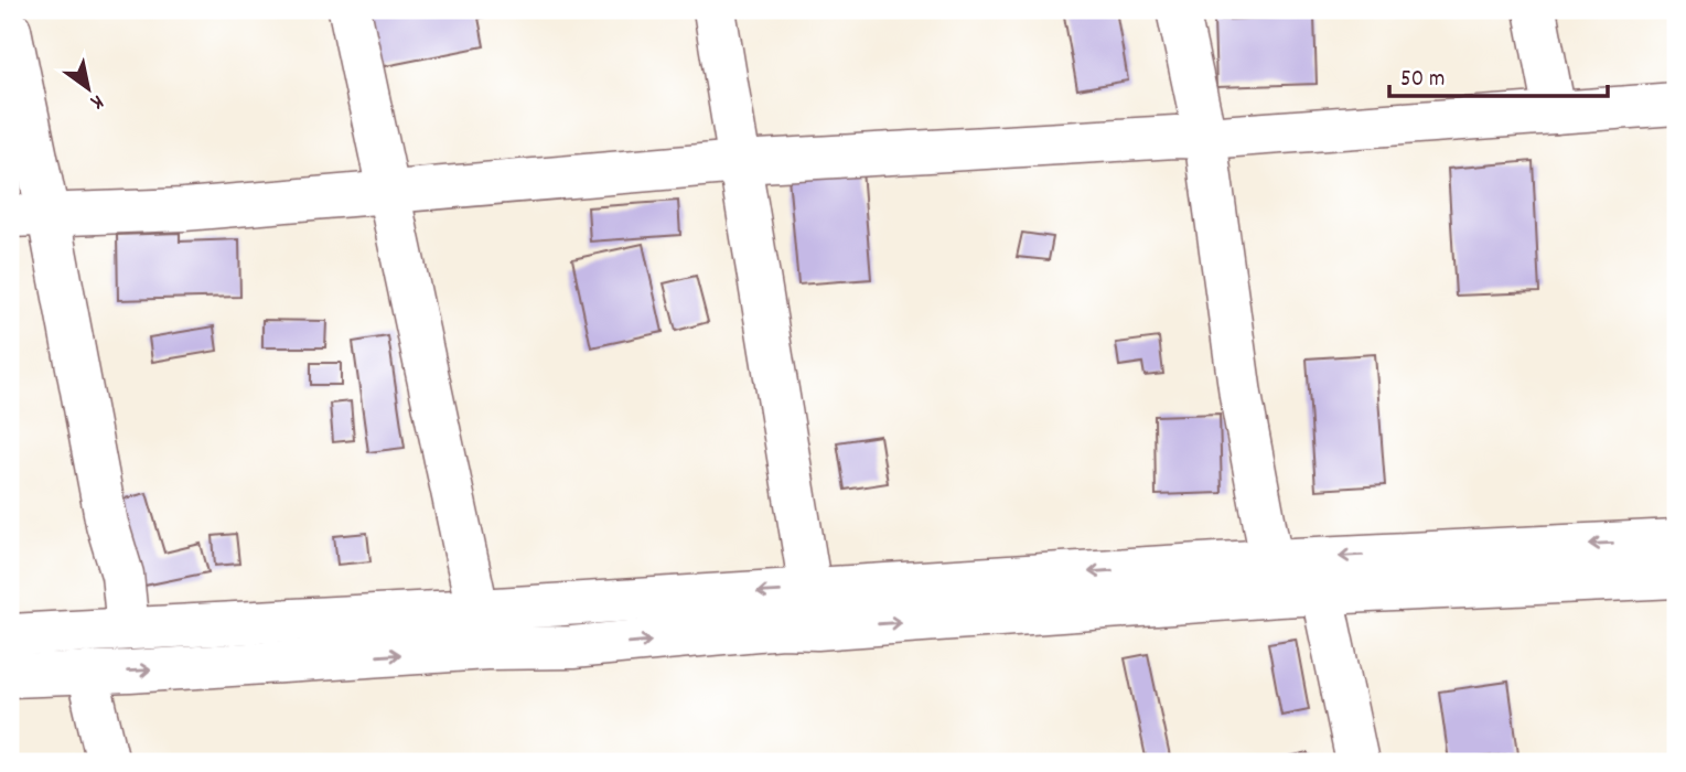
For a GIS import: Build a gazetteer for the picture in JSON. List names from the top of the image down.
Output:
{
  "scale_bar": "50 m",
  "north": "bottom right"
}
